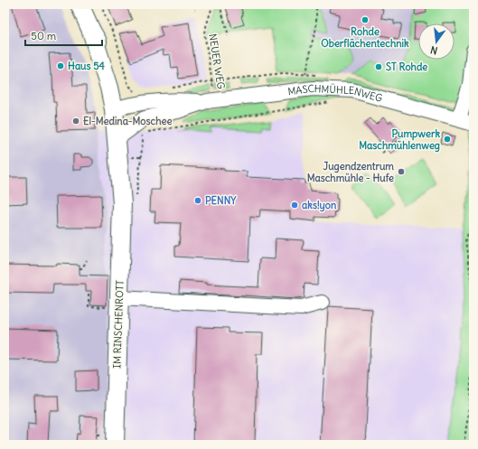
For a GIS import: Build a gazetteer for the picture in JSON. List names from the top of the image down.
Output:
{
  "streets": {
    "main road": ["IM RINSCHENROTT"],
    "street": ["MASCHMÜHLENWEG"],
    "path": ["NEUER WEG"]
  },
  "crossings": [
    ["NEUER WEG", "MASCHMÜHLENWEG"],
    ["MASCHMÜHLENWEG", "IM RINSCHENROTT"]
  ],
  "places": [
    "Rohde Oberflächentechnik",
    "Haus 54",
    "ST Rohde",
    "El-Medina-Moschee",
    "Pumpwerk Maschmühlenweg",
    "Jugendzentrum Maschmühle - Hufe",
    "PENNY",
    "aks!yon"
  ],
  "scale_bar": "50 m",
  "north": "bottom"
}
